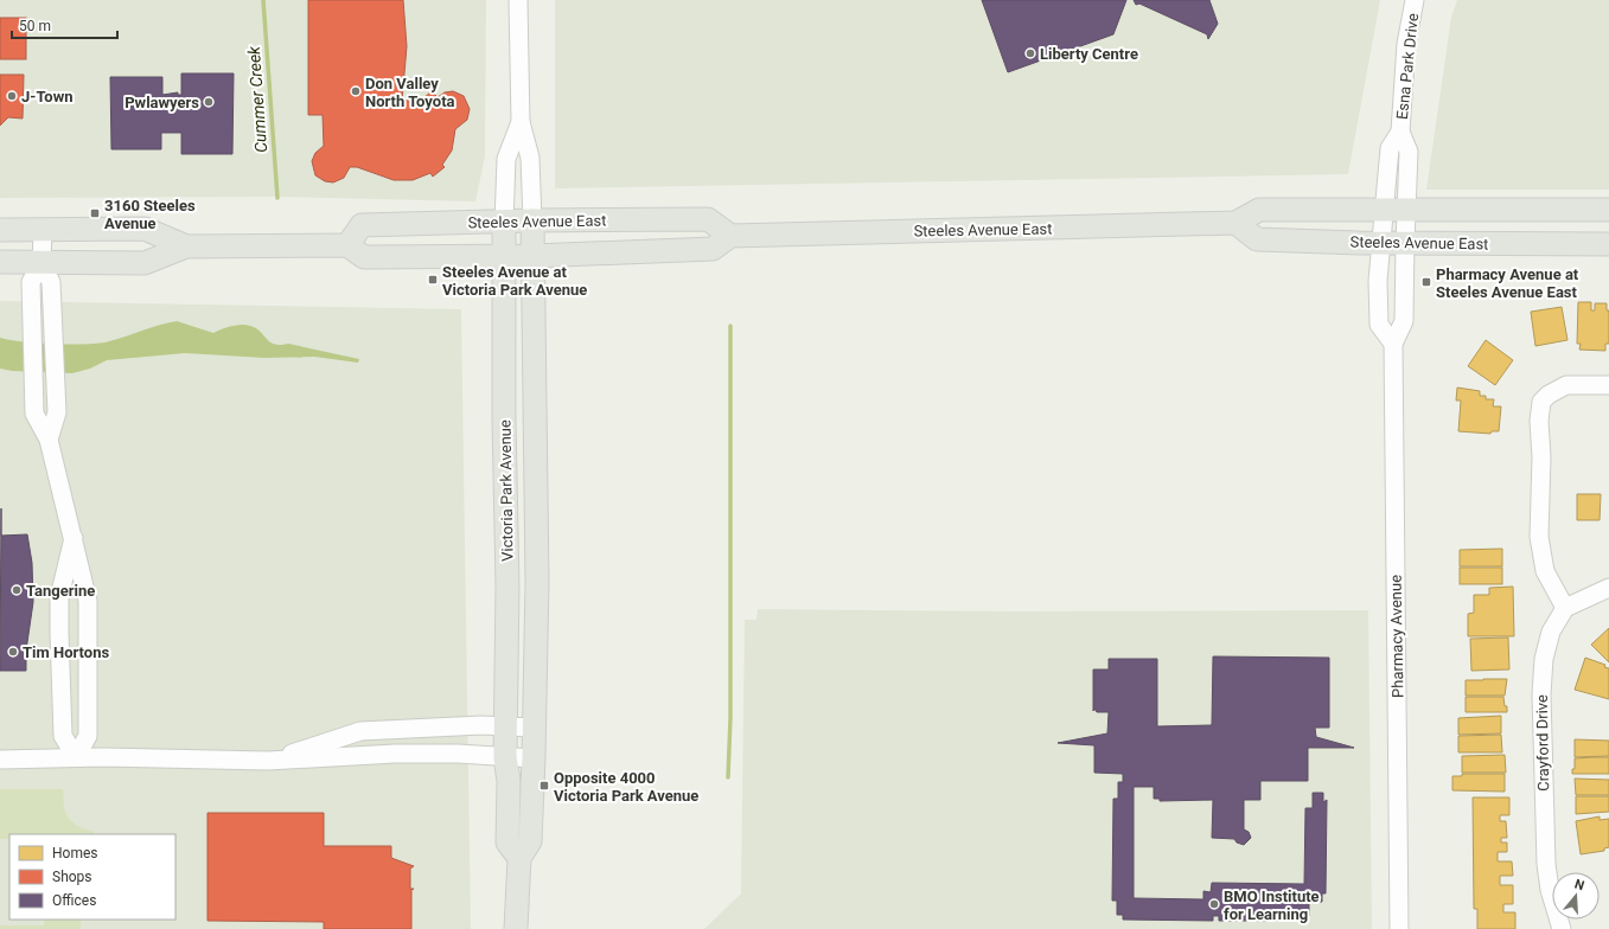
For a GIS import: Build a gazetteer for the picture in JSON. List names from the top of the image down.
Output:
{
  "streets": {
    "main road": ["Steeles Avenue East", "Victoria Park Avenue"],
    "street": ["Esna Park Drive", "Pharmacy Avenue", "Crayford Drive"]
  },
  "crossings": [
    ["Esna Park Drive", "Steeles Avenue East"],
    ["Esna Park Drive", "Pharmacy Avenue"],
    ["Steeles Avenue East", "Victoria Park Avenue"],
    ["Steeles Avenue East", "Pharmacy Avenue"]
  ],
  "water": ["Cummer Creek"],
  "places": {
    "other": [
      "Liberty Centre",
      "Don Valley North Toyota",
      "J-Town",
      "Pwlawyers",
      "Tangerine",
      "Tim Hortons",
      "BMO Institute for Learning"
    ],
    "transit": [
      "3160 Steeles Avenue",
      "Steeles Avenue at Victoria Park Avenue",
      "Pharmacy Avenue at Steeles Avenue East",
      "Opposite 4000 Victoria Park Avenue"
    ]
  },
  "legend": ["Homes", "Shops", "Offices"],
  "scale_bar": "50 m",
  "north": "top"
}
